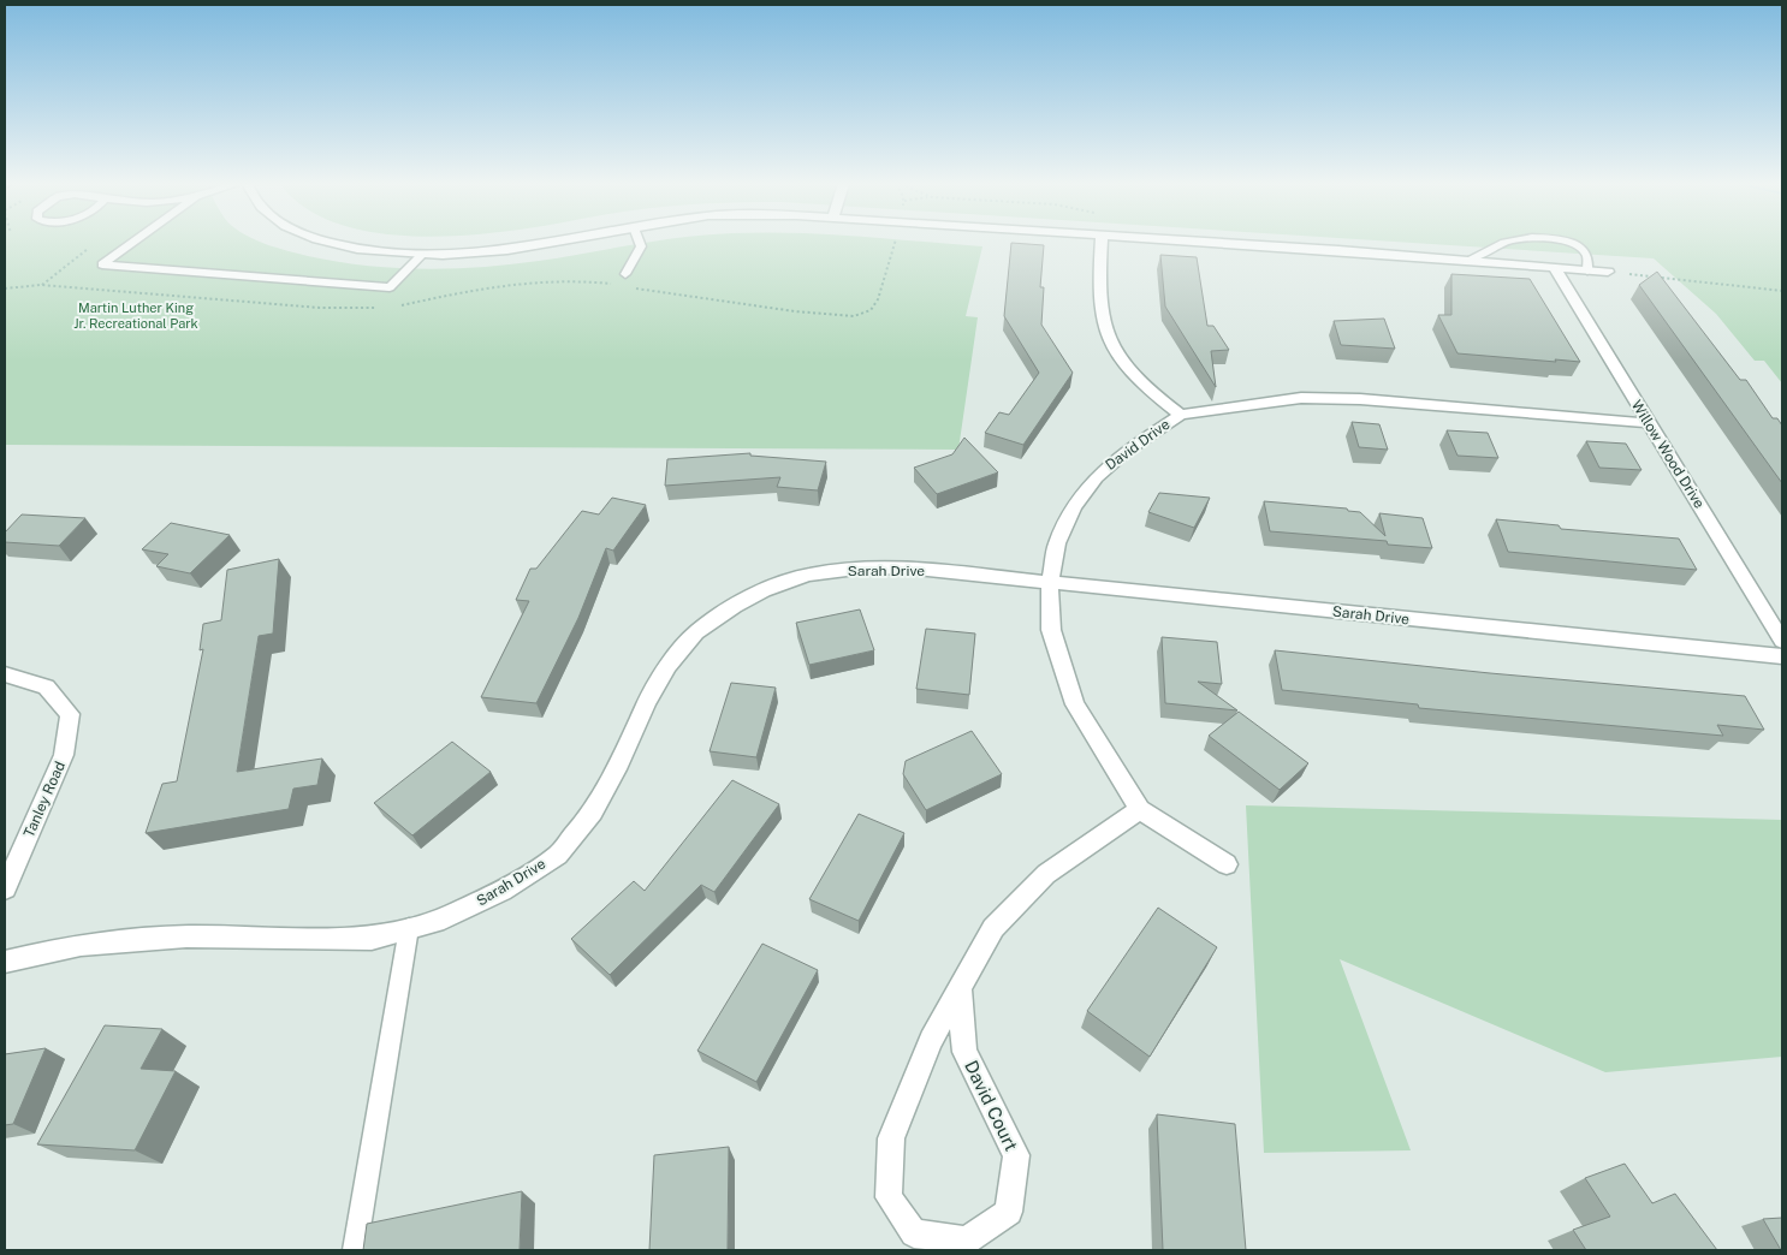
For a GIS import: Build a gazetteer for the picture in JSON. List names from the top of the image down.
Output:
{
  "streets": {
    "street": [
      "David Drive",
      "Willow Wood Drive",
      "Sarah Drive",
      "Tanley Road",
      "David Court"
    ]
  },
  "crossings": [
    ["David Drive", "Willow Wood Drive"],
    ["David Drive", "Sarah Drive"],
    ["David Drive", "David Court"]
  ],
  "parks": ["Martin Luther King Jr. Recreational Park"]
}
